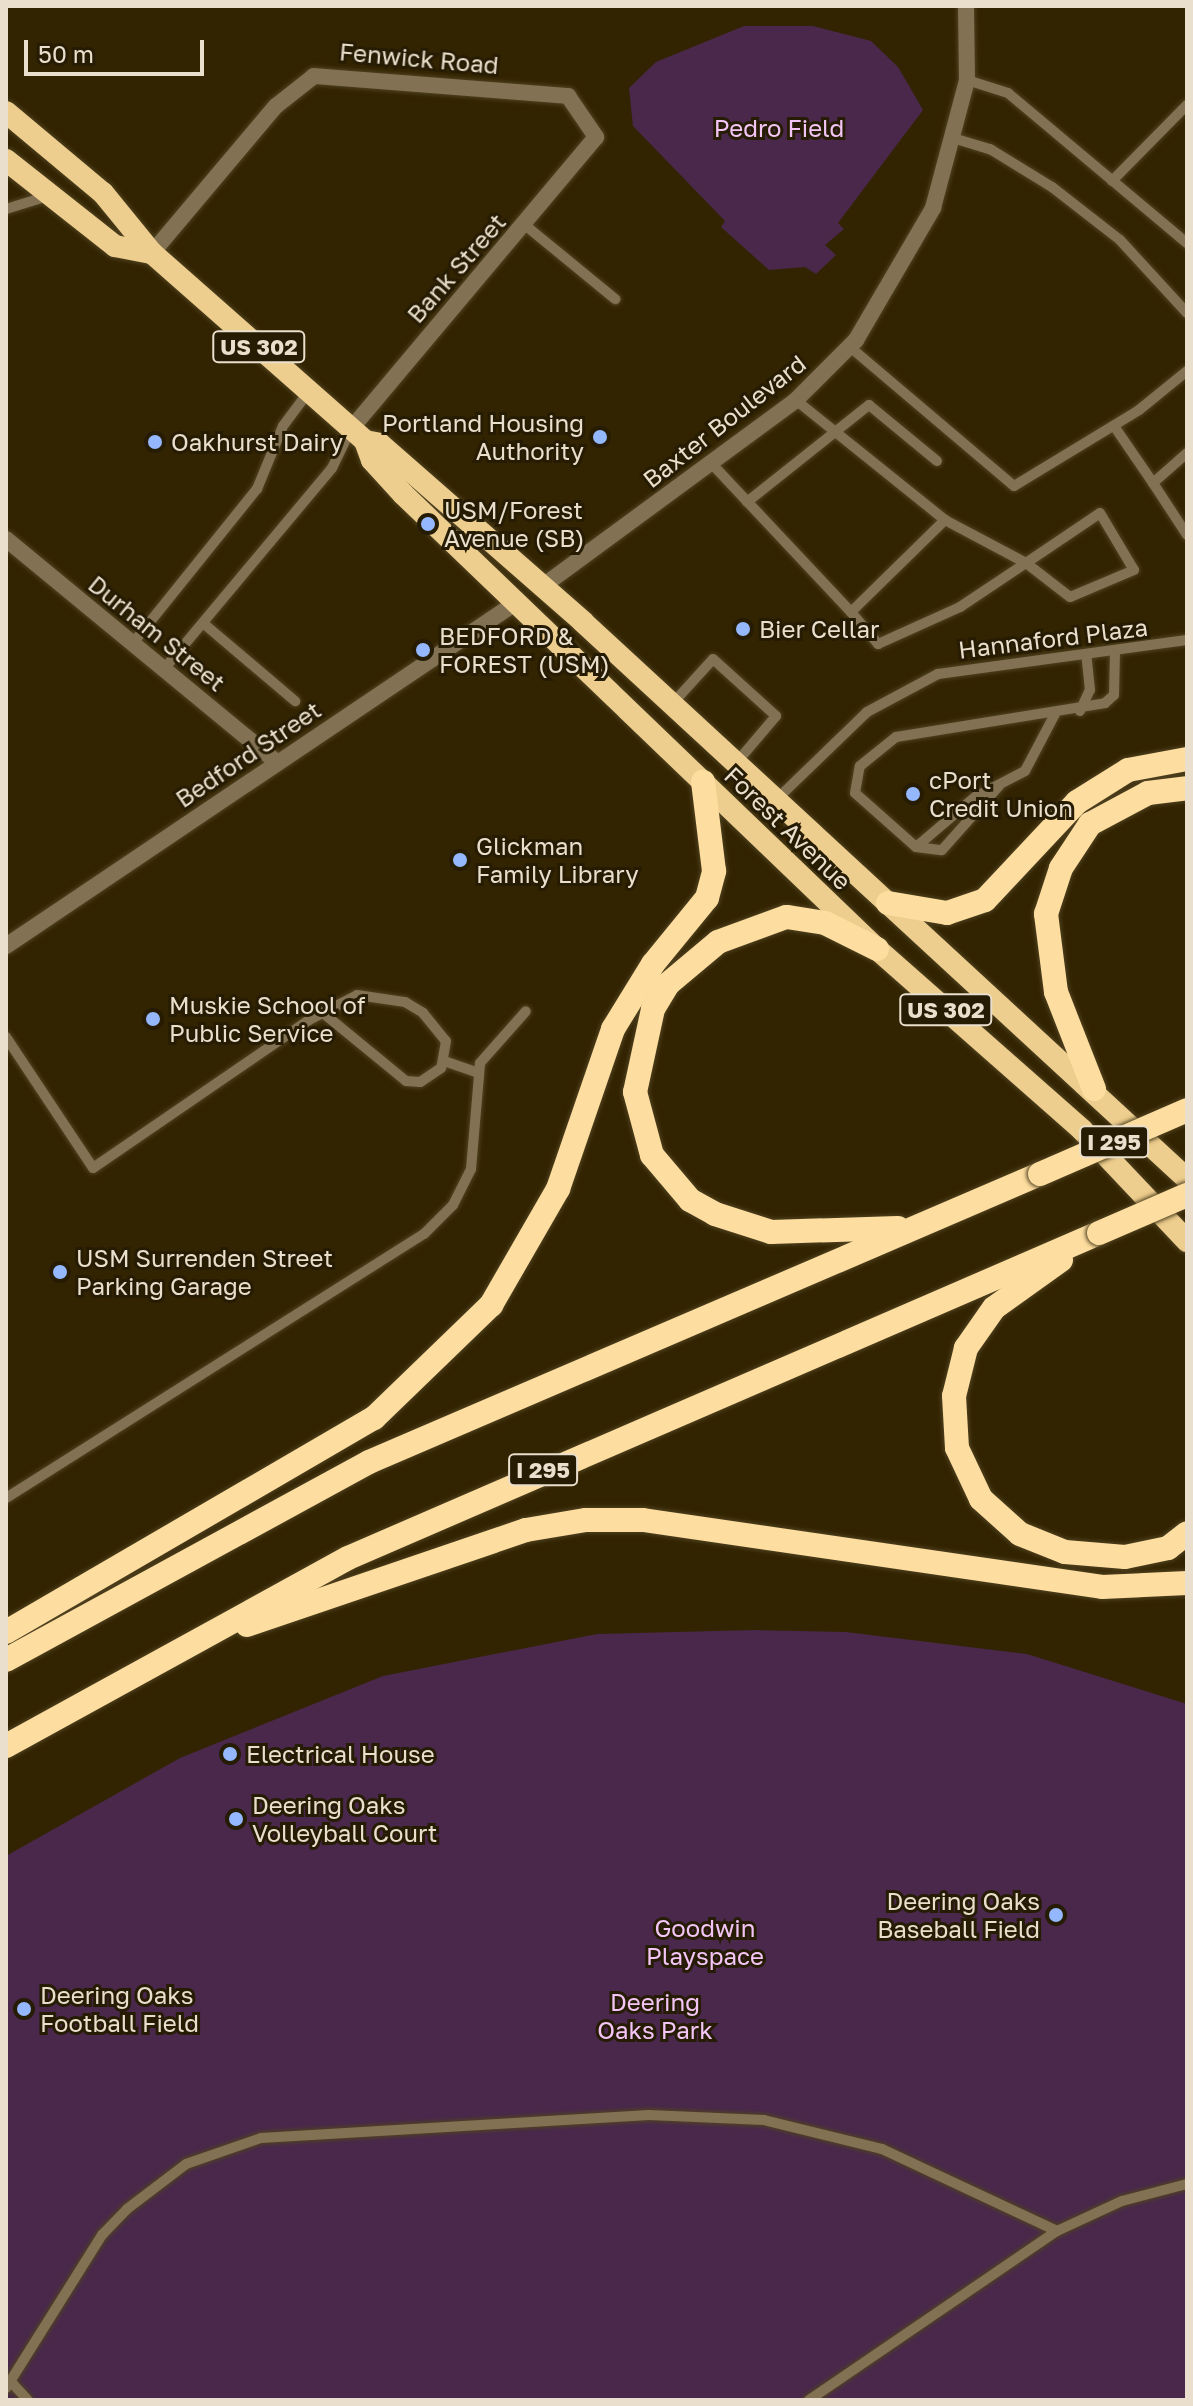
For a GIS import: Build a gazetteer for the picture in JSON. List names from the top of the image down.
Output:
{
  "streets": {
    "highway": ["US 302", "Forest Avenue", "I 295"],
    "street": [
      "Fenwick Road",
      "Bank Street",
      "Baxter Boulevard",
      "Durham Street",
      "Bedford Street"
    ],
    "lane": ["Hannaford Plaza"]
  },
  "crossings": [
    ["Fenwick Road", "Bank Street"],
    ["Fenwick Road", "Forest Avenue"],
    ["Bank Street", "Forest Avenue"],
    ["Baxter Boulevard", "Bedford Street"],
    ["Baxter Boulevard", "Forest Avenue"],
    ["Durham Street", "Bedford Street"],
    ["Hannaford Plaza", "Forest Avenue"],
    ["Bedford Street", "Forest Avenue"]
  ],
  "parks": ["Pedro Field", "Goodwin Playspace", "Deering Oaks Park"],
  "places": [
    "Portland Housing Authority",
    "Oakhurst Dairy",
    "USM/Forest Avenue (SB)",
    "Bier Cellar",
    "BEDFORD & FOREST (USM)",
    "cPort Credit Union",
    "Glickman Family Library",
    "Muskie School of Public Service",
    "USM Surrenden Street Parking Garage",
    "Electrical House",
    "Deering Oaks Volleyball Court",
    "Deering Oaks Baseball Field",
    "Deering Oaks Football Field"
  ],
  "scale_bar": "50 m"
}
